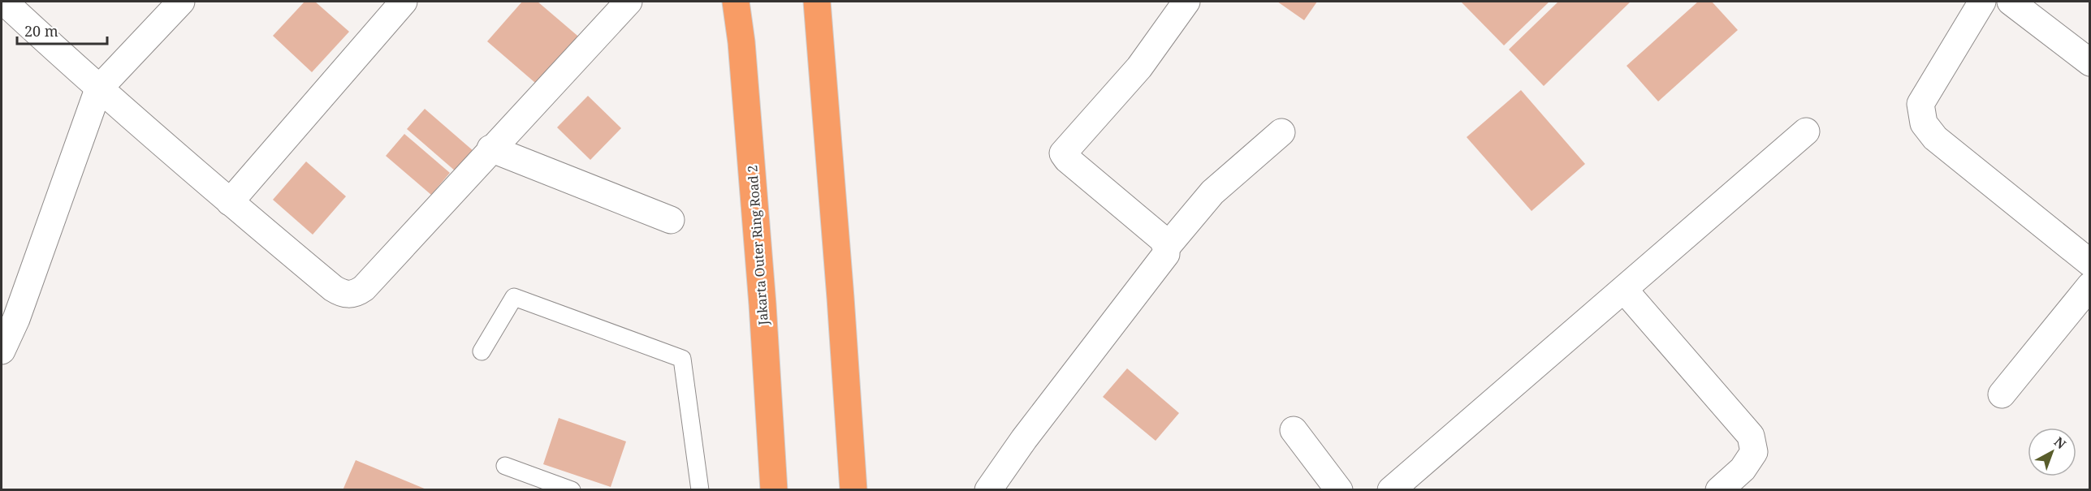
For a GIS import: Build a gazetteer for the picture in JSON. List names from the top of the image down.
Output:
{
  "streets": {
    "highway": ["Jakarta Outer Ring Road 2"]
  },
  "scale_bar": "20 m",
  "north": "top right"
}
